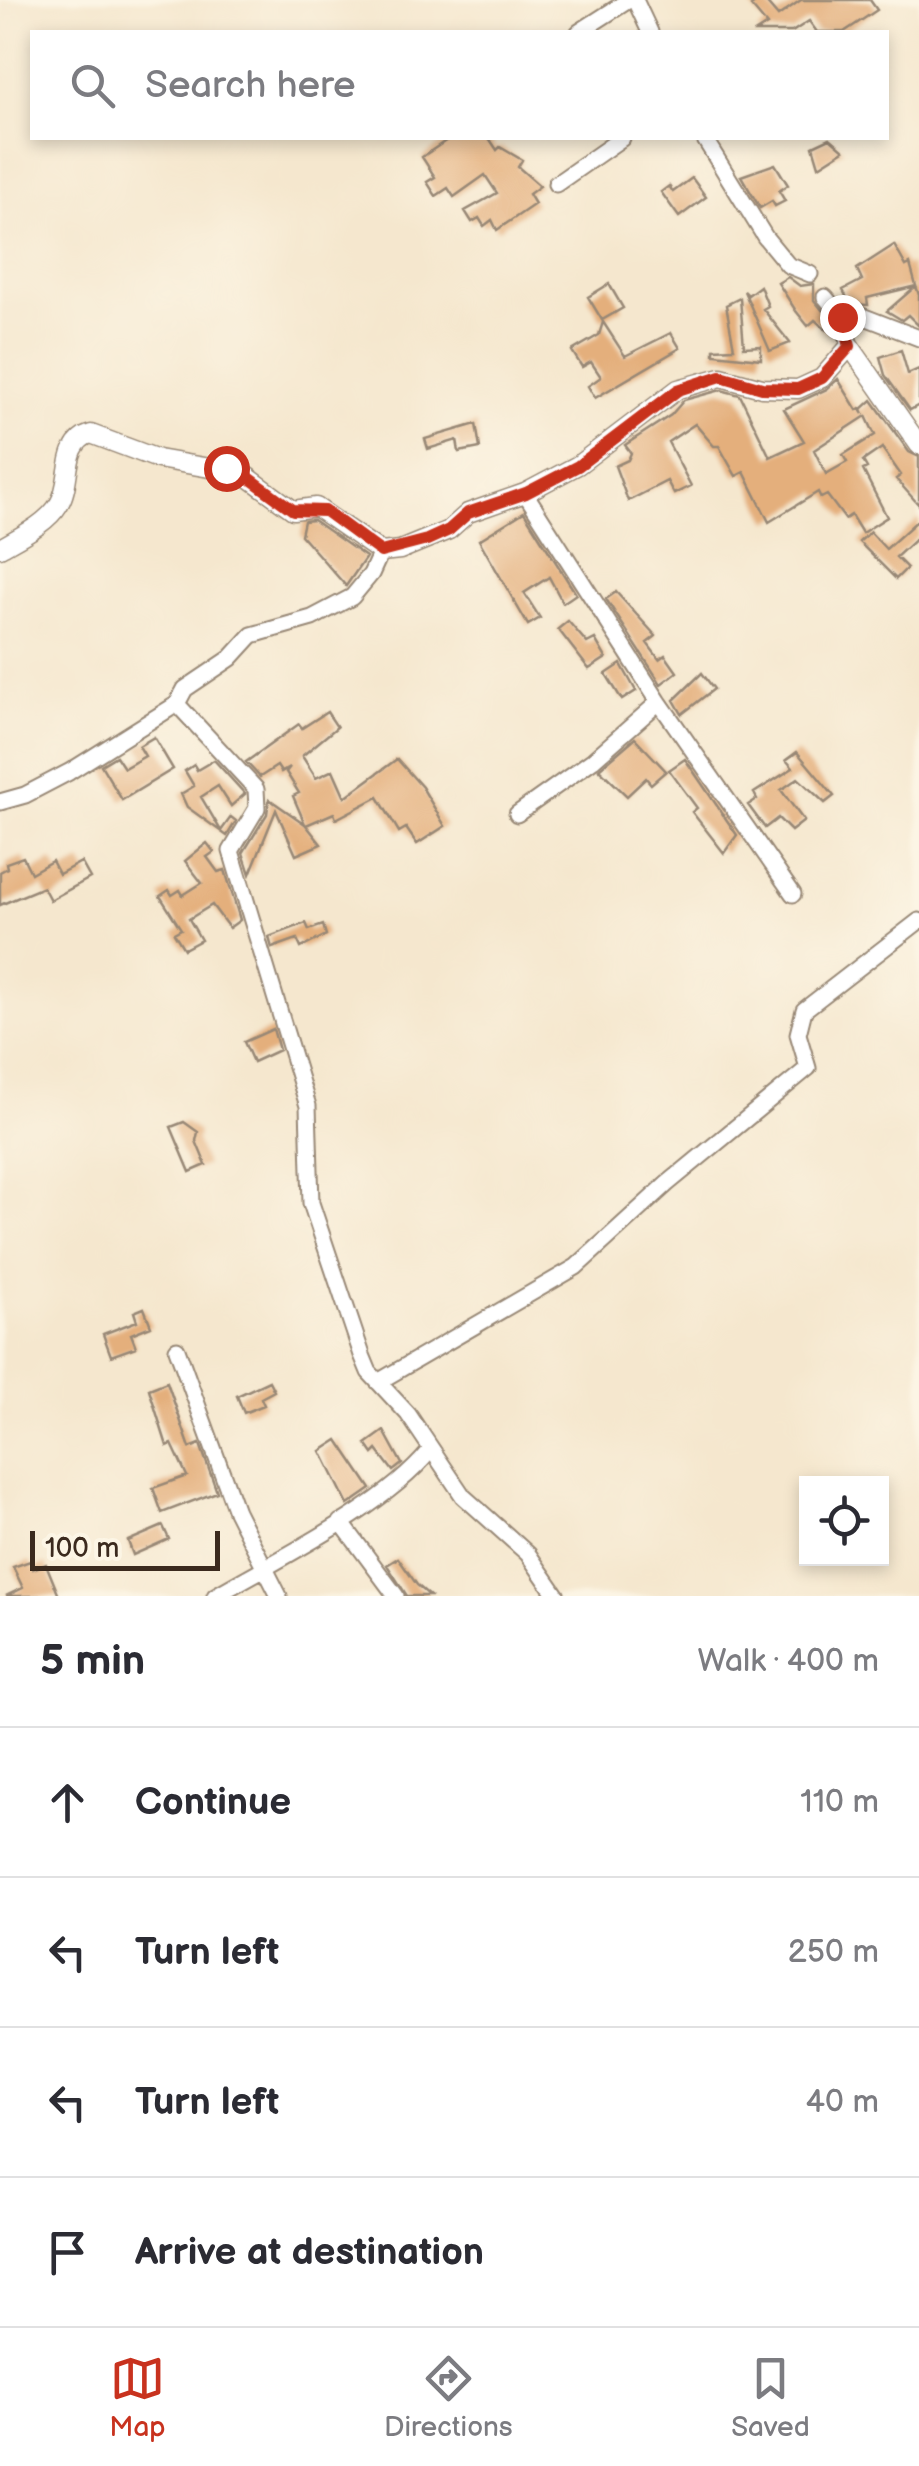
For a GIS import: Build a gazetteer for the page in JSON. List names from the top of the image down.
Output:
{
  "scale_bar": "100 m",
  "page": {
    "search": "Search here",
    "scale": "100 m",
    "heading": ["5 min", "Walk · 400 m"],
    "list": [
      ["Continue", "110 m"],
      ["Turn left", "250 m"],
      ["Turn left", "40 m"],
      "Arrive at destination"
    ],
    "nav": ["Map", "Directions", "Saved"]
  }
}
